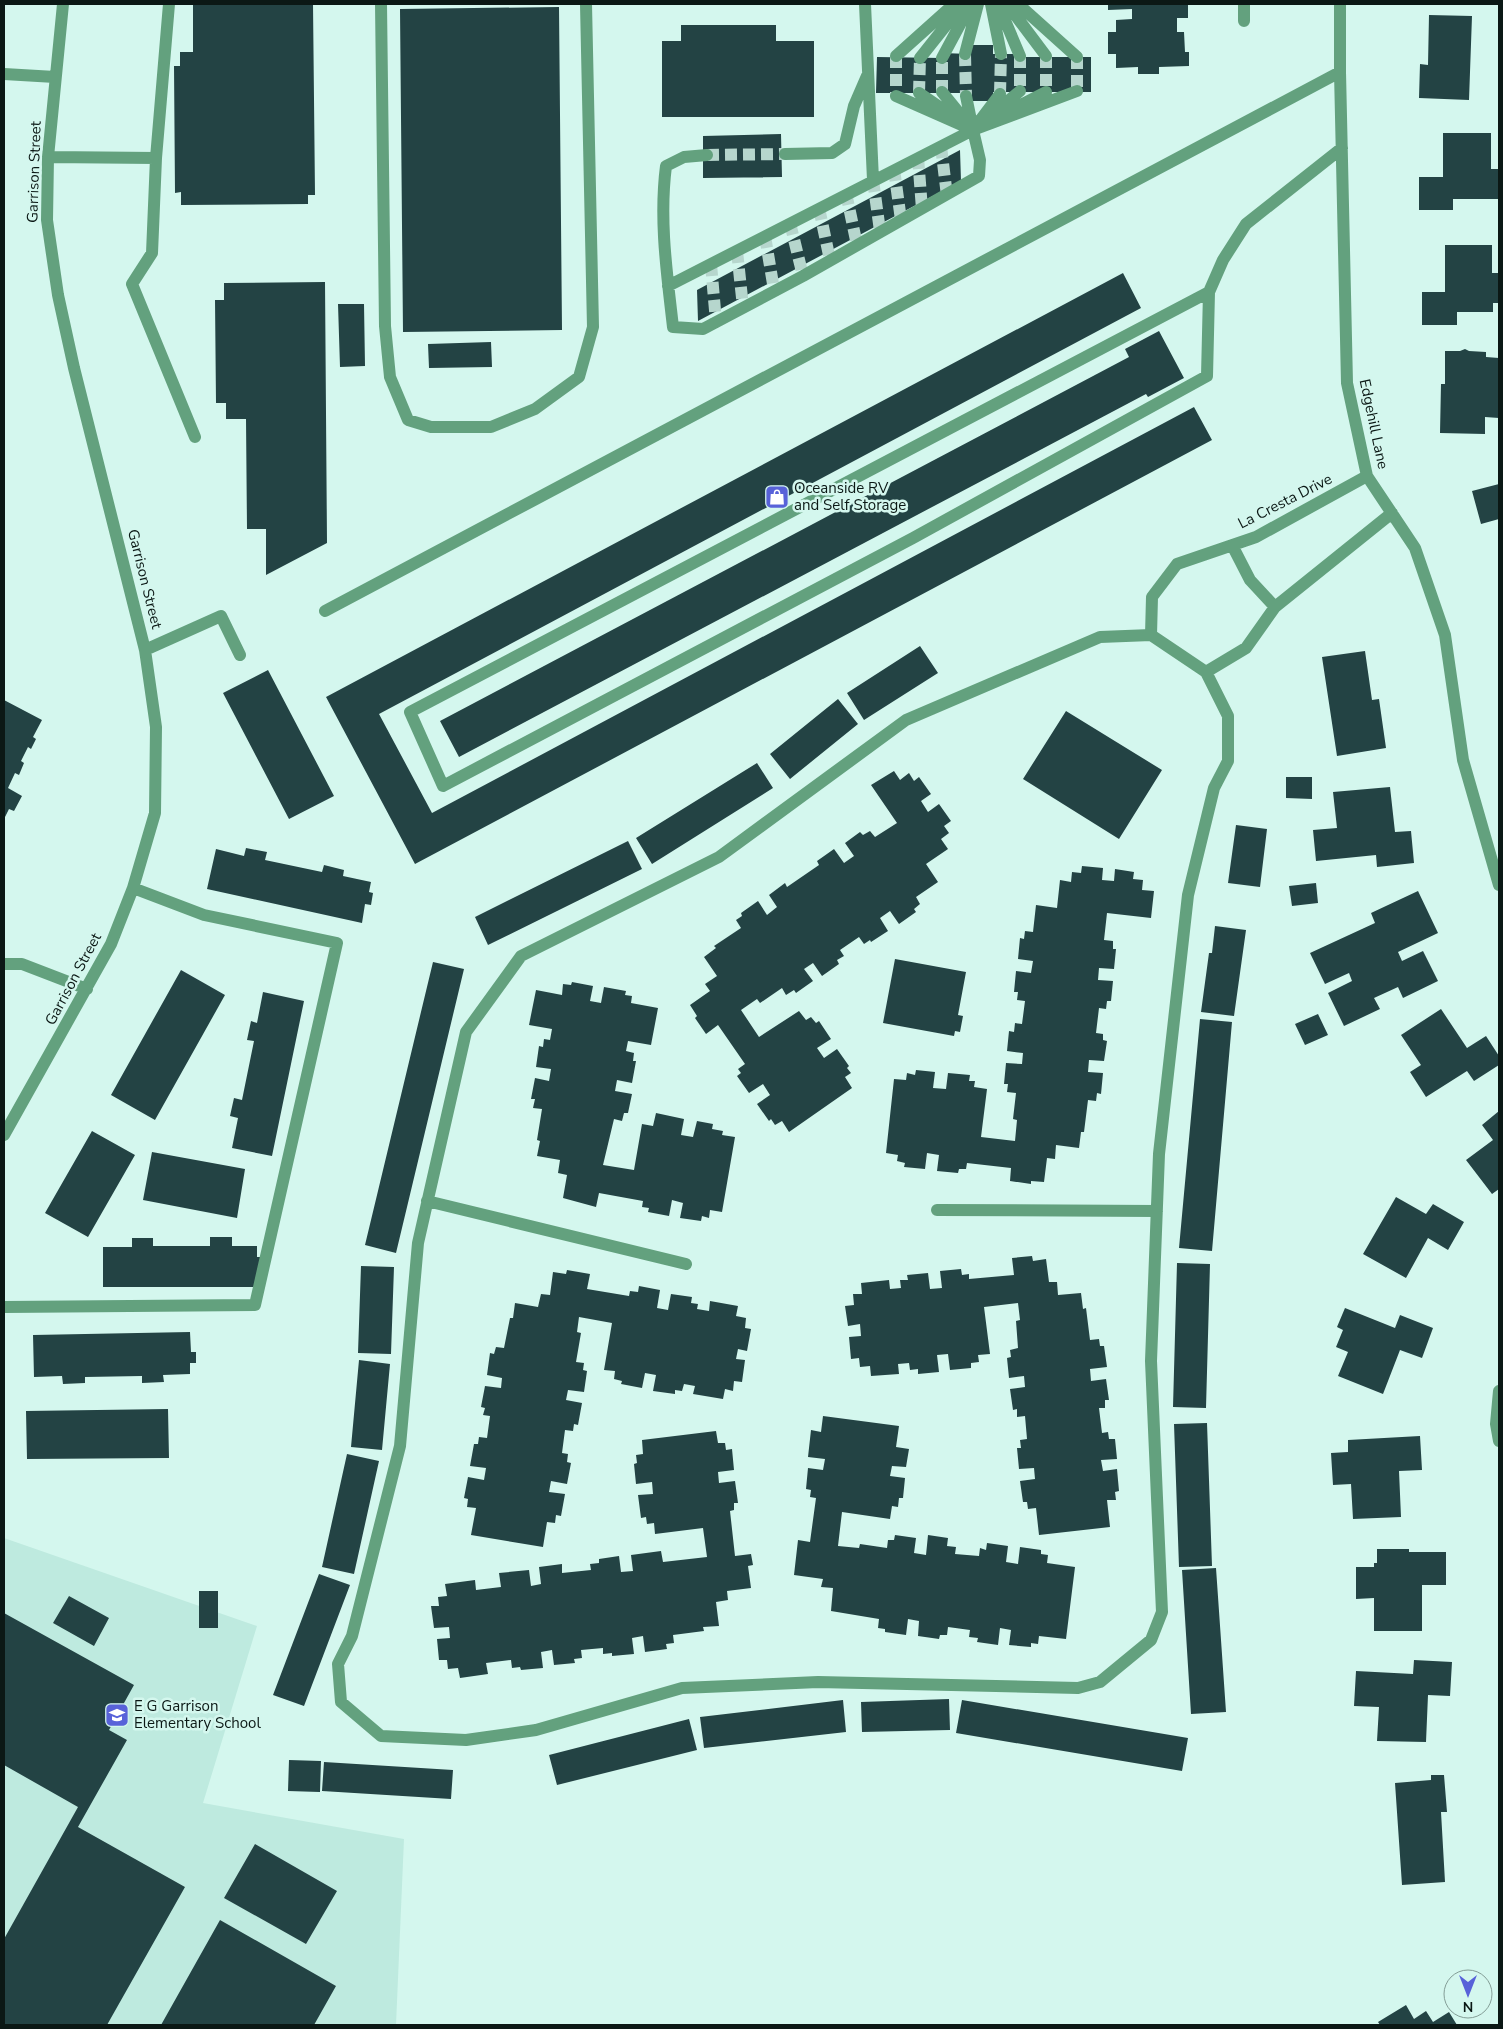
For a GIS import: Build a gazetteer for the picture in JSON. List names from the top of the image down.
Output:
{
  "streets": {
    "street": ["Garrison Street", "Edgehill Lane", "La Cresta Drive"]
  },
  "crossings": [
    ["Edgehill Lane", "La Cresta Drive"]
  ],
  "places": {
    "shop": ["Oceanside RV and Self Storage"],
    "school or university": ["E G Garrison Elementary School"]
  },
  "north": "bottom"
}
